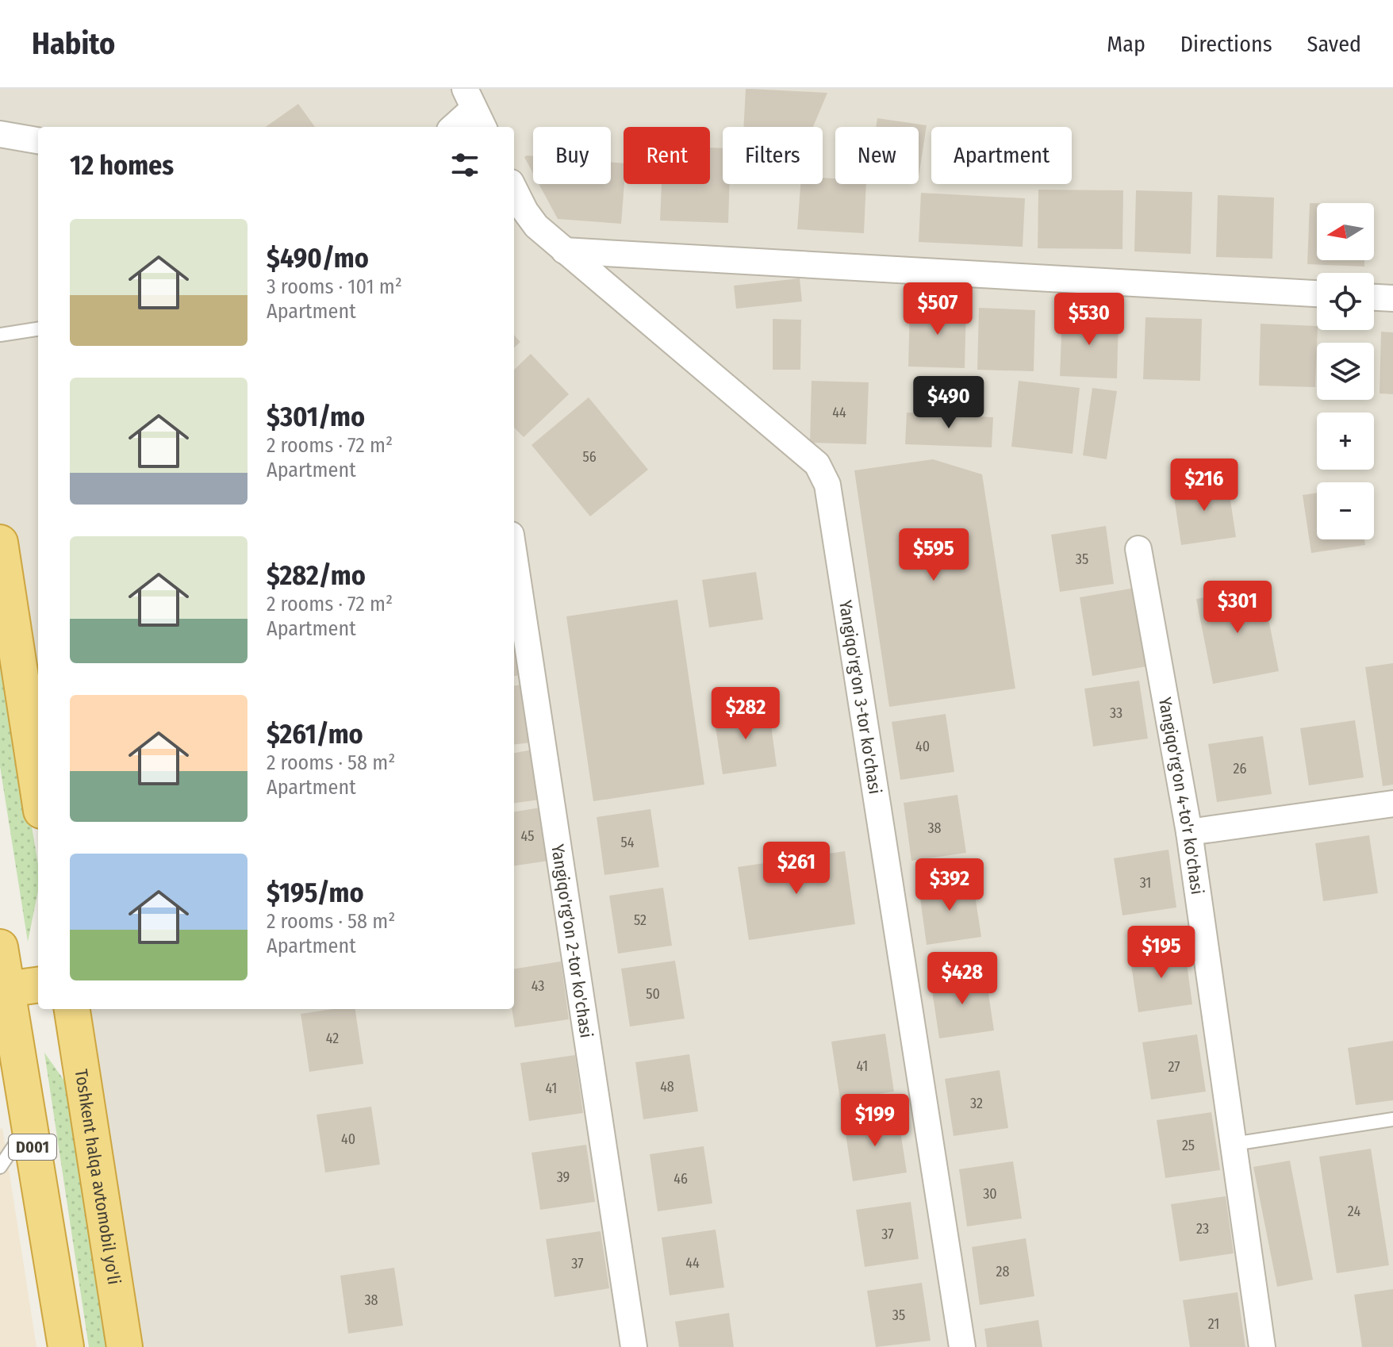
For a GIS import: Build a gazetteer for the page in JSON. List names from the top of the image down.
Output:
{
  "streets": {
    "highway": ["D001", "Toshkent halqa avtomobil yo'li"],
    "street": ["Yangiqo'rg'on 3-tor ko'chasi", "Yangiqo'rg'on 4-to'r ko'chasi", "Yangiqo'rg'on 2-tor ko'chasi"]
  },
  "house_numbers": [
    "44",
    "56",
    "35",
    "33",
    "40",
    "26",
    "38",
    "45",
    "54",
    "31",
    "52",
    "43",
    "50",
    "42",
    "41",
    "27",
    "48",
    "41",
    "32",
    "40",
    "25",
    "39",
    "46",
    "30",
    "24",
    "23",
    "37",
    "44",
    "37",
    "28",
    "38",
    "35",
    "21"
  ],
  "north": "left",
  "page": {
    "header": "Habito",
    "nav": ["Map", "Directions", "Saved"],
    "chip": [
      "Buy",
      "Rent",
      "Filters",
      "New",
      "Apartment"
    ],
    "heading": "12 homes",
    "map_buttons": ["+", "−"],
    "list": [
      {
        "name": "$490/mo",
        "note": "3 rooms · 101 m² · Apartment"
      },
      {
        "name": "$301/mo",
        "note": "2 rooms · 72 m² · Apartment"
      },
      {
        "name": "$282/mo",
        "note": "2 rooms · 72 m² · Apartment"
      },
      {
        "name": "$261/mo",
        "note": "2 rooms · 58 m² · Apartment"
      },
      {
        "name": "$195/mo",
        "note": "2 rooms · 58 m² · Apartment"
      }
    ],
    "price": [
      "$507",
      "$530",
      "$490",
      "$216",
      "$595",
      "$301",
      "$282",
      "$261",
      "$392",
      "$195",
      "$428",
      "$199"
    ]
  }
}
